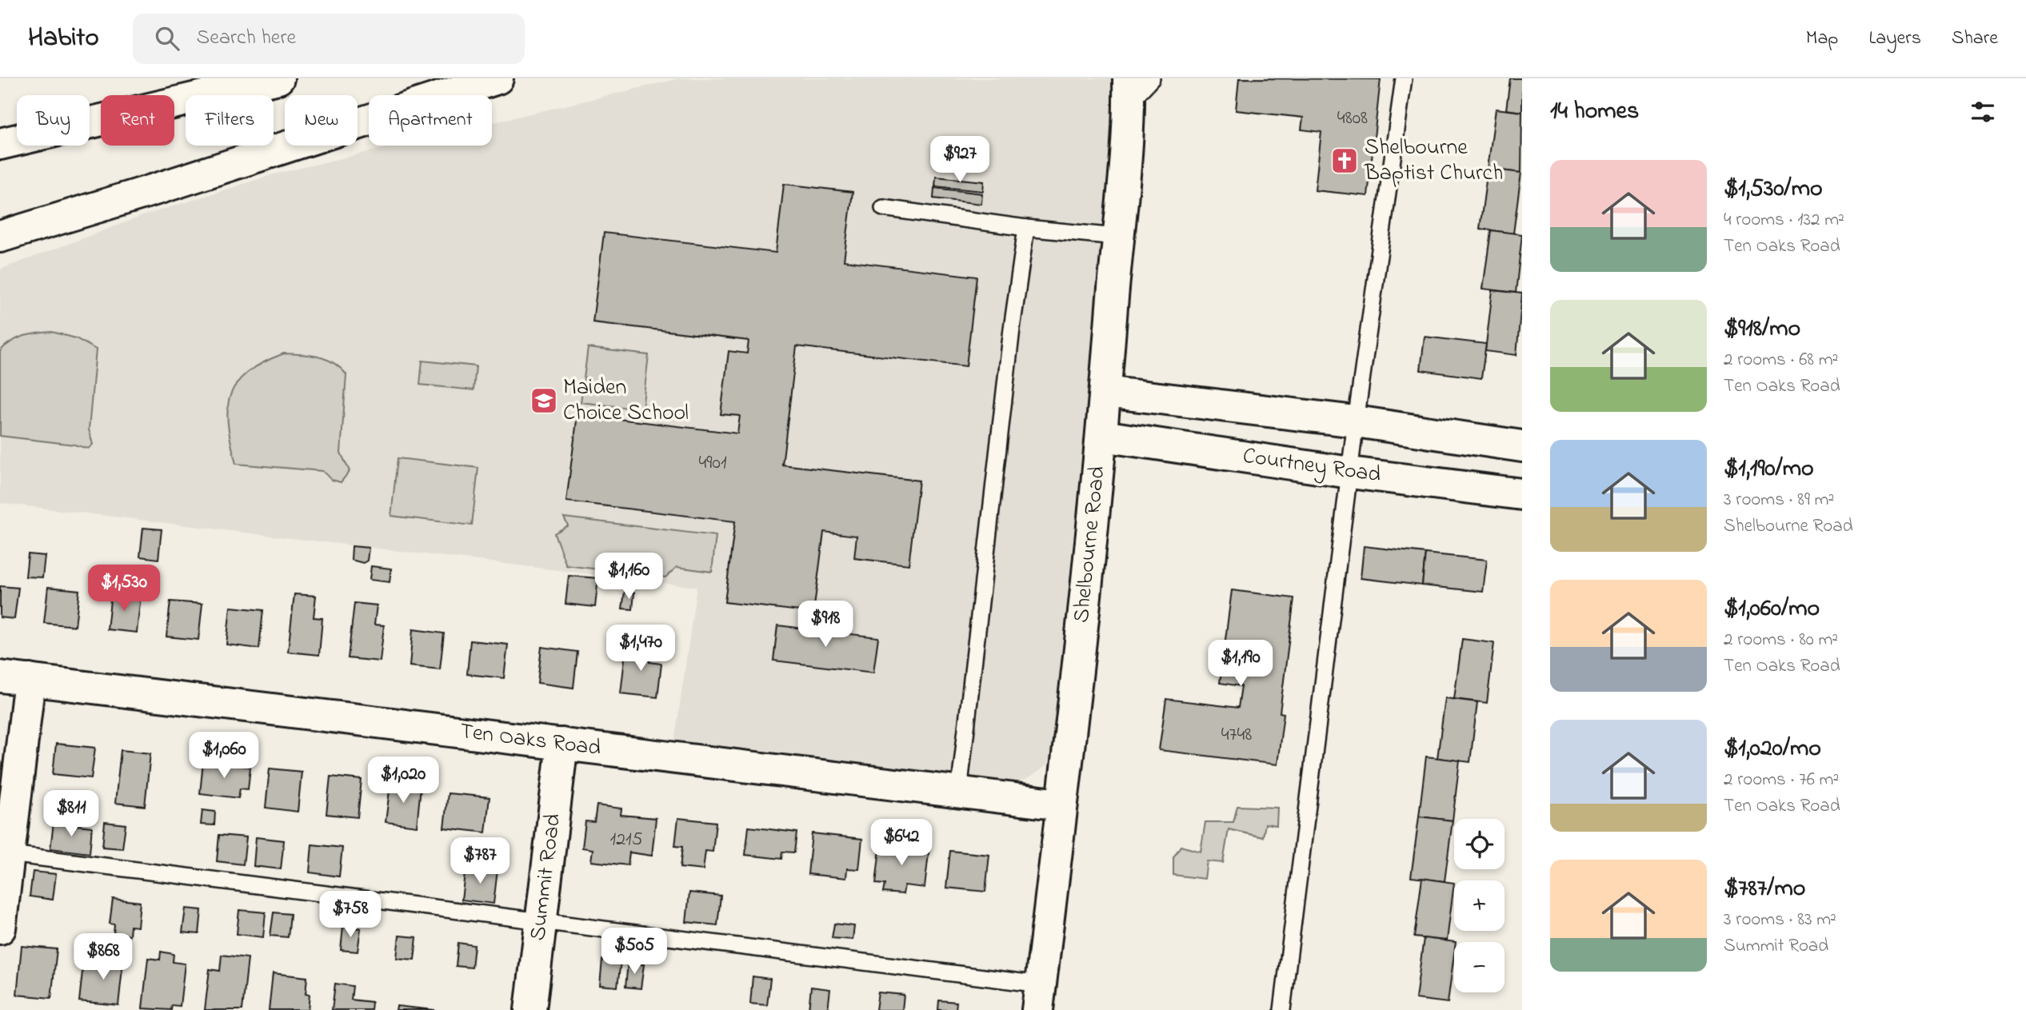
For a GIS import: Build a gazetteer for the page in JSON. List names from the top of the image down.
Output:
{
  "streets": {
    "main road": [
      "Courtney Road",
      "Shelbourne Road",
      "Ten Oaks Road",
      "Summit Road"
    ]
  },
  "crossings": [
    ["Courtney Road", "Shelbourne Road"],
    ["Shelbourne Road", "Ten Oaks Road"],
    ["Ten Oaks Road", "Summit Road"]
  ],
  "places": {
    "church": ["Shelbourne Baptist Church"],
    "school or university": ["Maiden Choice School"]
  },
  "house_numbers": [
    "4808",
    "4901",
    "4748",
    "1215"
  ],
  "page": {
    "header": "Habito",
    "search": "Search here",
    "nav": ["Map", "Layers", "Share"],
    "heading": "14 homes",
    "chip": [
      "Buy",
      "Rent",
      "Filters",
      "New",
      "Apartment"
    ],
    "price": [
      "$927",
      "$1,160",
      "$1,530",
      "$918",
      "$1,470",
      "$1,190",
      "$1,060",
      "$1,020",
      "$811",
      "$642",
      "$787",
      "$758",
      "$505",
      "$868"
    ],
    "list": [
      {
        "name": "$1,530/mo",
        "note": "4 rooms · 132 m² · Ten Oaks Road"
      },
      {
        "name": "$918/mo",
        "note": "2 rooms · 68 m² · Ten Oaks Road"
      },
      {
        "name": "$1,190/mo",
        "note": "3 rooms · 89 m² · Shelbourne Road"
      },
      {
        "name": "$1,060/mo",
        "note": "2 rooms · 80 m² · Ten Oaks Road"
      },
      {
        "name": "$1,020/mo",
        "note": "2 rooms · 76 m² · Ten Oaks Road"
      },
      {
        "name": "$787/mo",
        "note": "3 rooms · 83 m² · Summit Road"
      }
    ],
    "map_buttons": ["+", "−"]
  }
}
